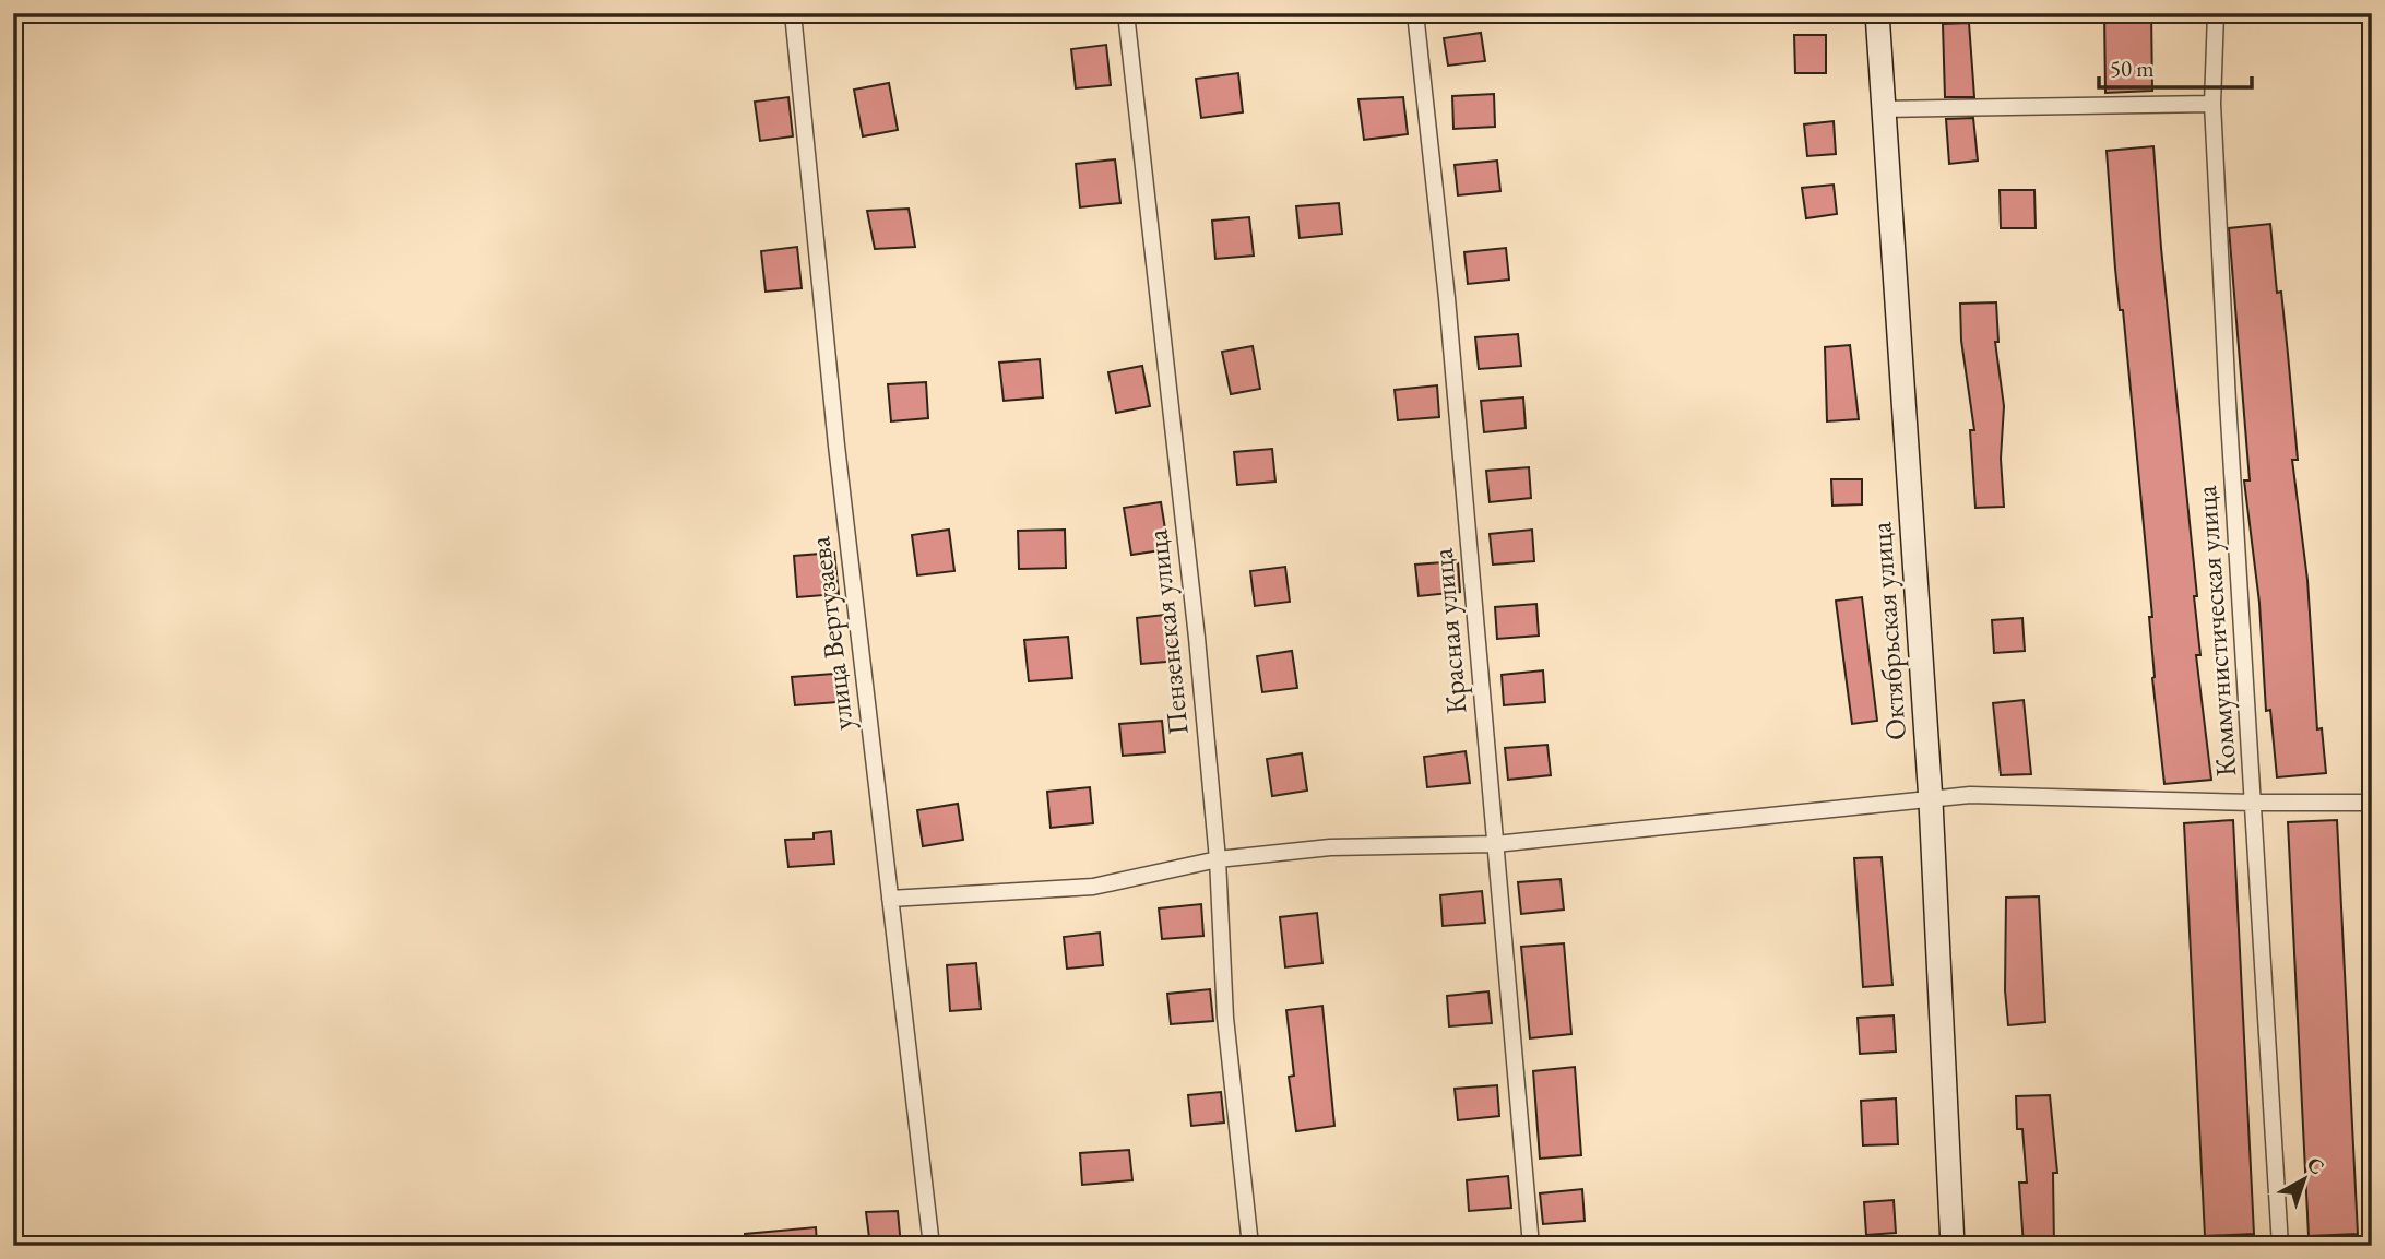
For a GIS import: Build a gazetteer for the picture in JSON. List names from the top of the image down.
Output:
{
  "streets": {
    "main road": ["Октябрьская улица"],
    "street": [
      "Красная улица",
      "Коммунистическая улица",
      "Пензенская улица",
      "улица Вертузаева"
    ]
  },
  "scale_bar": "50 m",
  "north": "top right"
}
